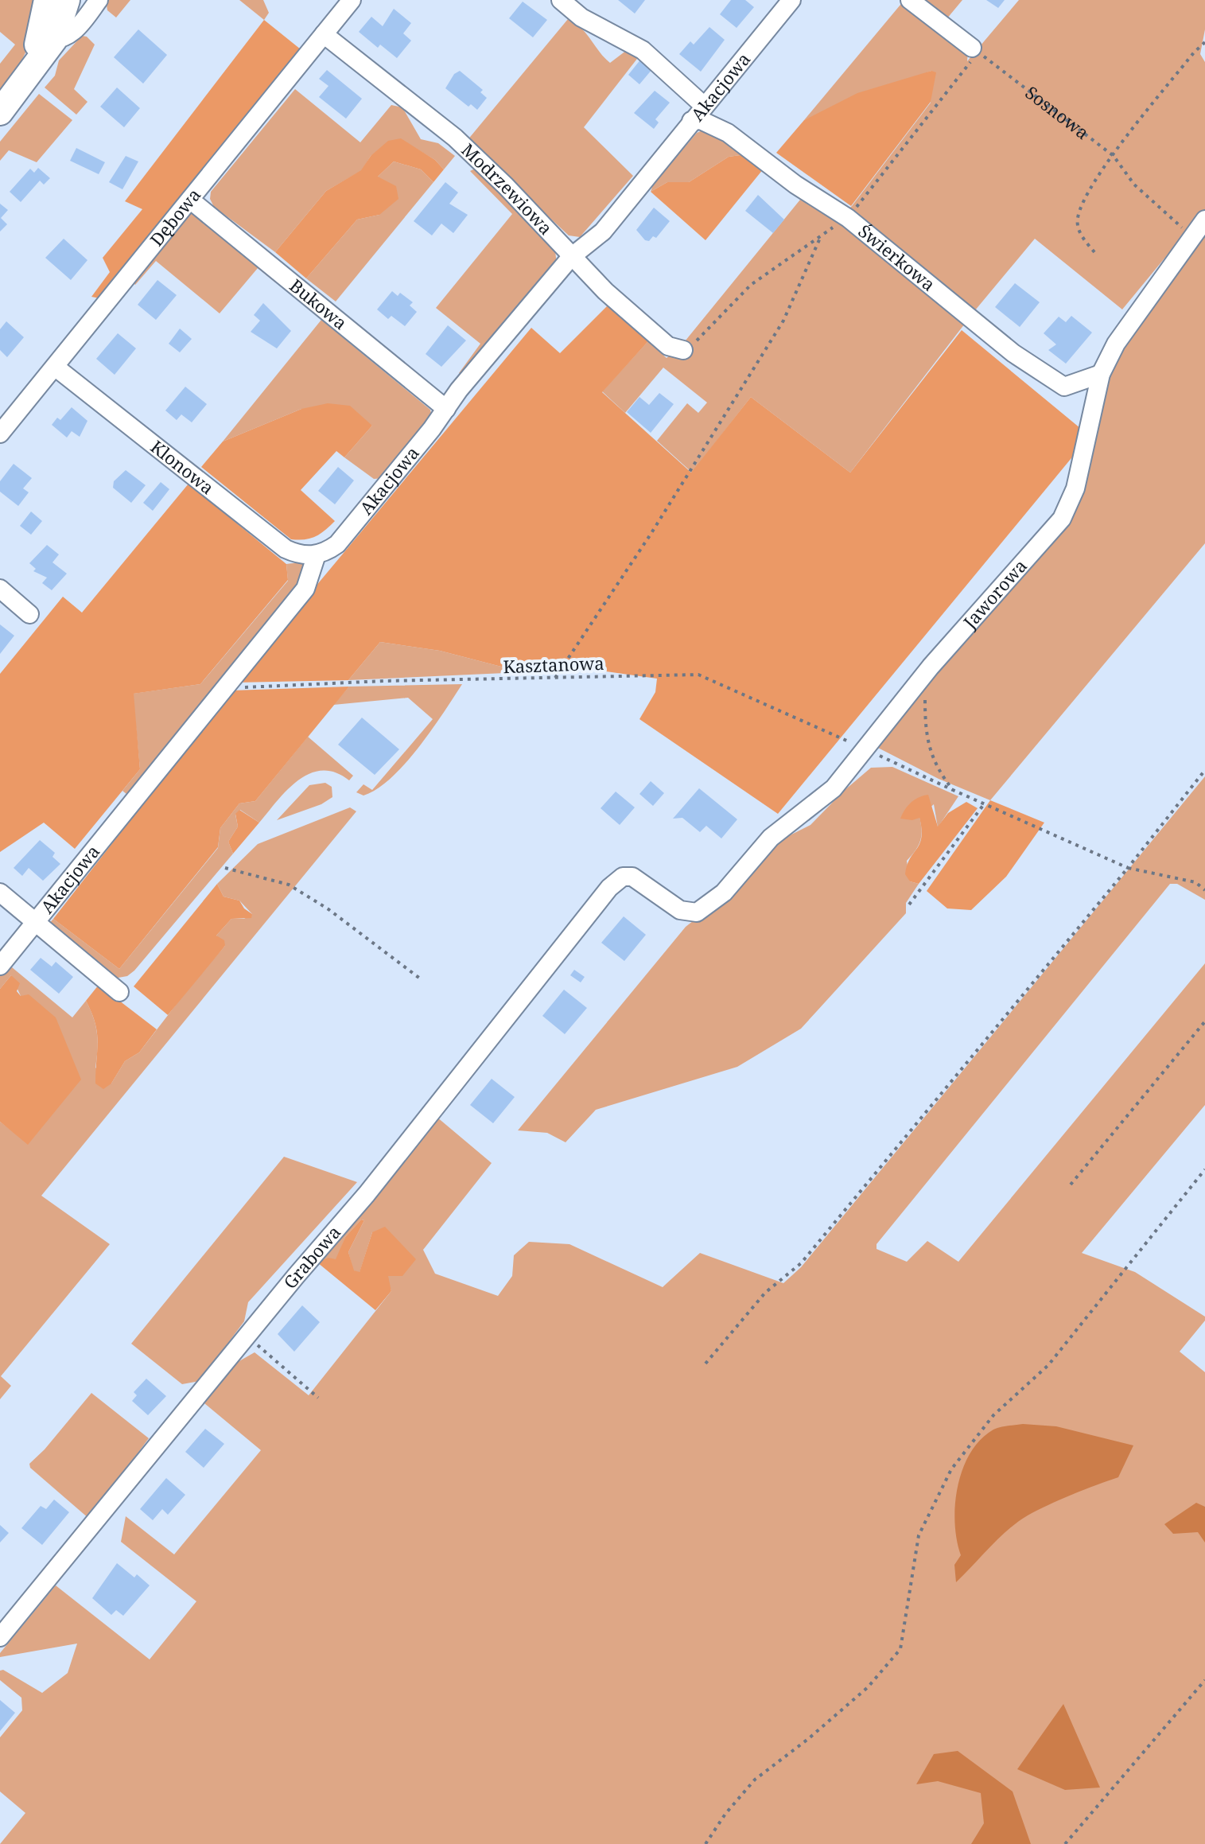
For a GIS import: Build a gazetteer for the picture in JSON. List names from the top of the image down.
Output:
{
  "streets": {
    "street": [
      "Akacjowa",
      "Modrzewiowa",
      "Dębowa",
      "Świerkowa",
      "Bukowa",
      "Klonowa",
      "Jaworowa",
      "Grabowa"
    ],
    "path": ["Sosnowa", "Kasztanowa"]
  },
  "crossings": [
    ["Akacjowa", "Modrzewiowa"],
    ["Akacjowa", "Świerkowa"],
    ["Akacjowa", "Bukowa"],
    ["Akacjowa", "Klonowa"],
    ["Akacjowa", "Kasztanowa"],
    ["Sosnowa", "Jaworowa"],
    ["Modrzewiowa", "Dębowa"],
    ["Dębowa", "Bukowa"],
    ["Dębowa", "Klonowa"],
    ["Świerkowa", "Jaworowa"],
    ["Jaworowa", "Kasztanowa"],
    ["Jaworowa", "Grabowa"]
  ]
}
